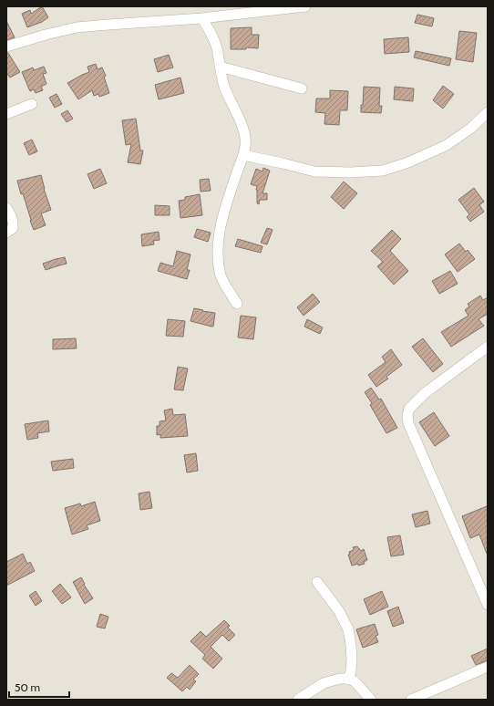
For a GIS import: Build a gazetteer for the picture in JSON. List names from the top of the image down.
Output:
{
  "scale_bar": "50 m"
}
